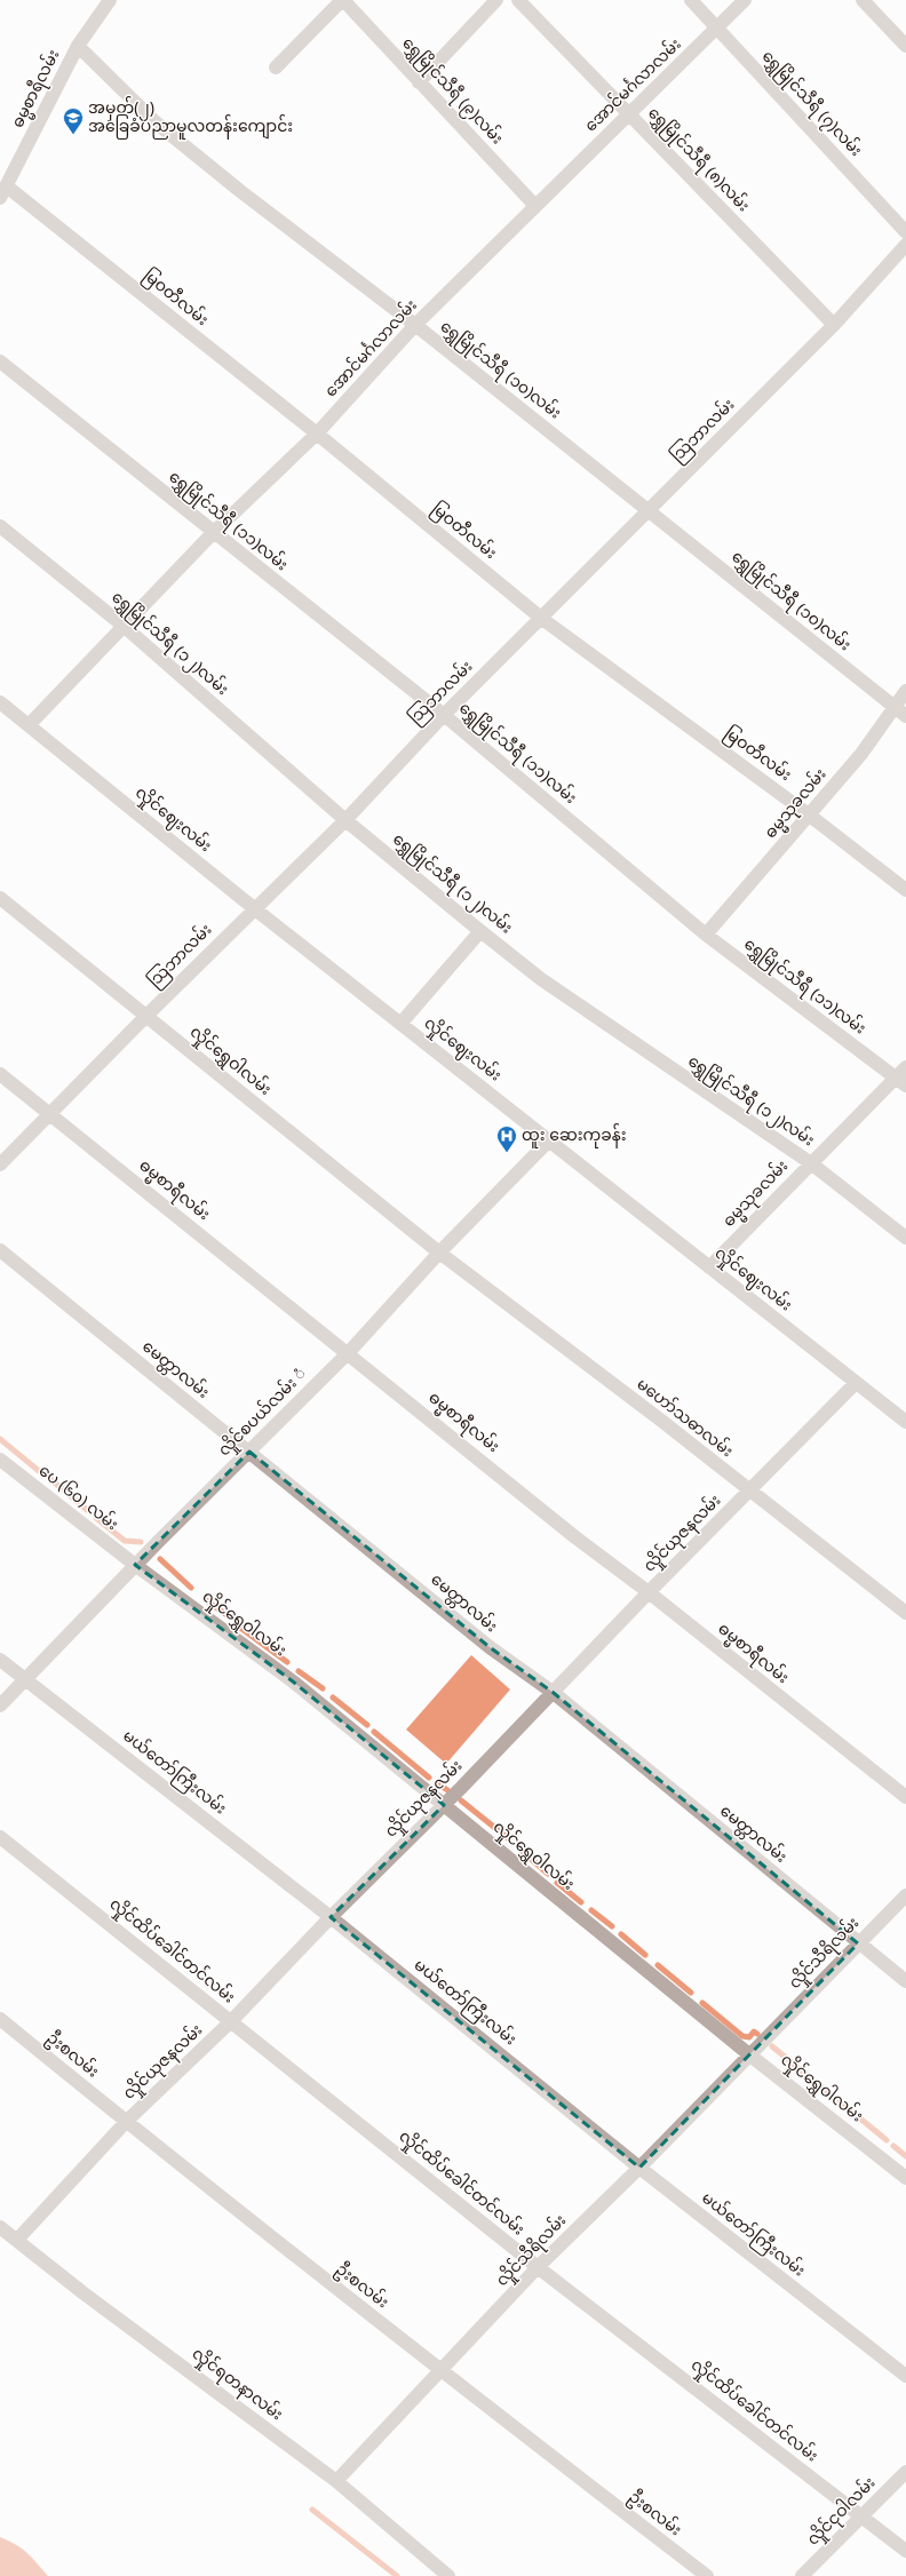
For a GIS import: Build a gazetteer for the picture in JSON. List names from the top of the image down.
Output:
{
  "streets": {
    "street": [
      "အောင်မင်္ဂလာလမ်း",
      "ဓမ္မစာရီလမ်း",
      "ရွှေမြိုင်သီရီ (၉)လမ်း",
      "ရွှေမြိုင်သီရီ (၇)လမ်း",
      "ရွှေမြိုင်သီရီ (၈)လမ်း",
      "မြဝတီလမ်း",
      "ရွှေမြိုင်သီရီ (၁၀)လမ်း",
      "သြဘာလမ်း",
      "ရွှေမြိုင်သီရီ (၁၁)လမ်း",
      "ရွှေမြိုင်သီရီ (၁၂)လမ်း",
      "ဓမ္မသုခလမ်း",
      "လှိုင်ဈေးလမ်း",
      "လှိုင်ရွှေဝါလမ်း",
      "မေတ္တာလမ်း",
      "လှိုင်စပယ်လမ်း ံ",
      "မဟော်သဓာလမ်း",
      "ပေ (၆၀) လမ်း",
      "လှိုင်ယုဇနလမ်း",
      "မယ်တော်ကြီးလမ်း",
      "လှိုင်ထိပ်ခေါင်တင်လမ်း",
      "လှိုင်သီရိလမ်း",
      "ဦးစလမ်း",
      "လှိုင်ရတနာလမ်း",
      "လှိုင်ငုဝါလမ်း"
    ]
  },
  "crossings": [
    ["အောင်မင်္ဂလာလမ်း", "ရွှေမြိုင်သီရီ (၉)လမ်း"],
    ["အောင်မင်္ဂလာလမ်း", "ရွှေမြိုင်သီရီ (၇)လမ်း"],
    ["အောင်မင်္ဂလာလမ်း", "ရွှေမြိုင်သီရီ (၈)လမ်း"],
    ["အောင်မင်္ဂလာလမ်း", "မြဝတီလမ်း"],
    ["အောင်မင်္ဂလာလမ်း", "ရွှေမြိုင်သီရီ (၁၀)လမ်း"],
    ["အောင်မင်္ဂလာလမ်း", "ရွှေမြိုင်သီရီ (၁၁)လမ်း"],
    ["အောင်မင်္ဂလာလမ်း", "ရွှေမြိုင်သီရီ (၁၂)လမ်း"],
    ["အောင်မင်္ဂလာလမ်း", "လှိုင်ဈေးလမ်း"],
    ["ဓမ္မစာရီလမ်း", "မြဝတီလမ်း"],
    ["ဓမ္မစာရီလမ်း", "ရွှေမြိုင်သီရီ (၁၀)လမ်း"],
    ["ဓမ္မစာရီလမ်း", "သြဘာလမ်း"],
    ["ဓမ္မစာရီလမ်း", "လှိုင်စပယ်လမ်း ံ"],
    ["ဓမ္မစာရီလမ်း", "လှိုင်ယုဇနလမ်း"],
    ["ရွှေမြိုင်သီရီ (၈)လမ်း", "သြဘာလမ်း"],
    ["မြဝတီလမ်း", "သြဘာလမ်း"],
    ["မြဝတီလမ်း", "ဓမ္မသုခလမ်း"],
    ["ရွှေမြိုင်သီရီ (၁၀)လမ်း", "သြဘာလမ်း"],
    ["ရွှေမြိုင်သီရီ (၁၀)လမ်း", "ဓမ္မသုခလမ်း"],
    ["သြဘာလမ်း", "ရွှေမြိုင်သီရီ (၁၁)လမ်း"],
    ["သြဘာလမ်း", "ရွှေမြိုင်သီရီ (၁၂)လမ်း"],
    ["သြဘာလမ်း", "လှိုင်ဈေးလမ်း"],
    ["သြဘာလမ်း", "လှိုင်ရွှေဝါလမ်း"],
    ["ရွှေမြိုင်သီရီ (၁၁)လမ်း", "ဓမ္မသုခလမ်း"],
    ["ရွှေမြိုင်သီရီ (၁၂)လမ်း", "ဓမ္မသုခလမ်း"],
    ["ဓမ္မသုခလမ်း", "လှိုင်ဈေးလမ်း"],
    ["လှိုင်ဈေးလမ်း", "လှိုင်စပယ်လမ်း ံ"],
    ["လှိုင်ဈေးလမ်း", "လှိုင်ယုဇနလမ်း"],
    ["လှိုင်ရွှေဝါလမ်း", "လှိုင်စပယ်လမ်း ံ"],
    ["လှိုင်ရွှေဝါလမ်း", "မဟော်သဓာလမ်း"],
    ["လှိုင်ရွှေဝါလမ်း", "ပေ (၆၀) လမ်း"],
    ["လှိုင်ရွှေဝါလမ်း", "လှိုင်ယုဇနလမ်း"],
    ["လှိုင်ရွှေဝါလမ်း", "လှိုင်သီရိလမ်း"],
    ["မေတ္တာလမ်း", "လှိုင်စပယ်လမ်း ံ"],
    ["မေတ္တာလမ်း", "လှိုင်ယုဇနလမ်း"],
    ["မေတ္တာလမ်း", "လှိုင်သီရိလမ်း"],
    ["လှိုင်စပယ်လမ်း ံ", "မဟော်သဓာလမ်း"],
    ["လှိုင်စပယ်လမ်း ံ", "ပေ (၆၀) လမ်း"],
    ["လှိုင်စပယ်လမ်း ံ", "မယ်တော်ကြီးလမ်း"],
    ["မဟော်သဓာလမ်း", "လှိုင်ယုဇနလမ်း"],
    ["လှိုင်ယုဇနလမ်း", "မယ်တော်ကြီးလမ်း"],
    ["လှိုင်ယုဇနလမ်း", "လှိုင်ထိပ်ခေါင်တင်လမ်း"],
    ["လှိုင်ယုဇနလမ်း", "ဦးစလမ်း"],
    ["လှိုင်ယုဇနလမ်း", "လှိုင်ရတနာလမ်း"],
    ["မယ်တော်ကြီးလမ်း", "လှိုင်သီရိလမ်း"],
    ["လှိုင်ထိပ်ခေါင်တင်လမ်း", "လှိုင်သီရိလမ်း"],
    ["လှိုင်ထိပ်ခေါင်တင်လမ်း", "လှိုင်ငုဝါလမ်း"],
    ["လှိုင်သီရိလမ်း", "ဦးစလမ်း"],
    ["လှိုင်သီရိလမ်း", "လှိုင်ရတနာလမ်း"]
  ],
  "places": {
    "school or university": ["အမှတ်(၂) အခြေခံပညာမူလတန်းကျောင်း"],
    "hospital": ["ထူး ဆေးကုခန်း"]
  }
}
